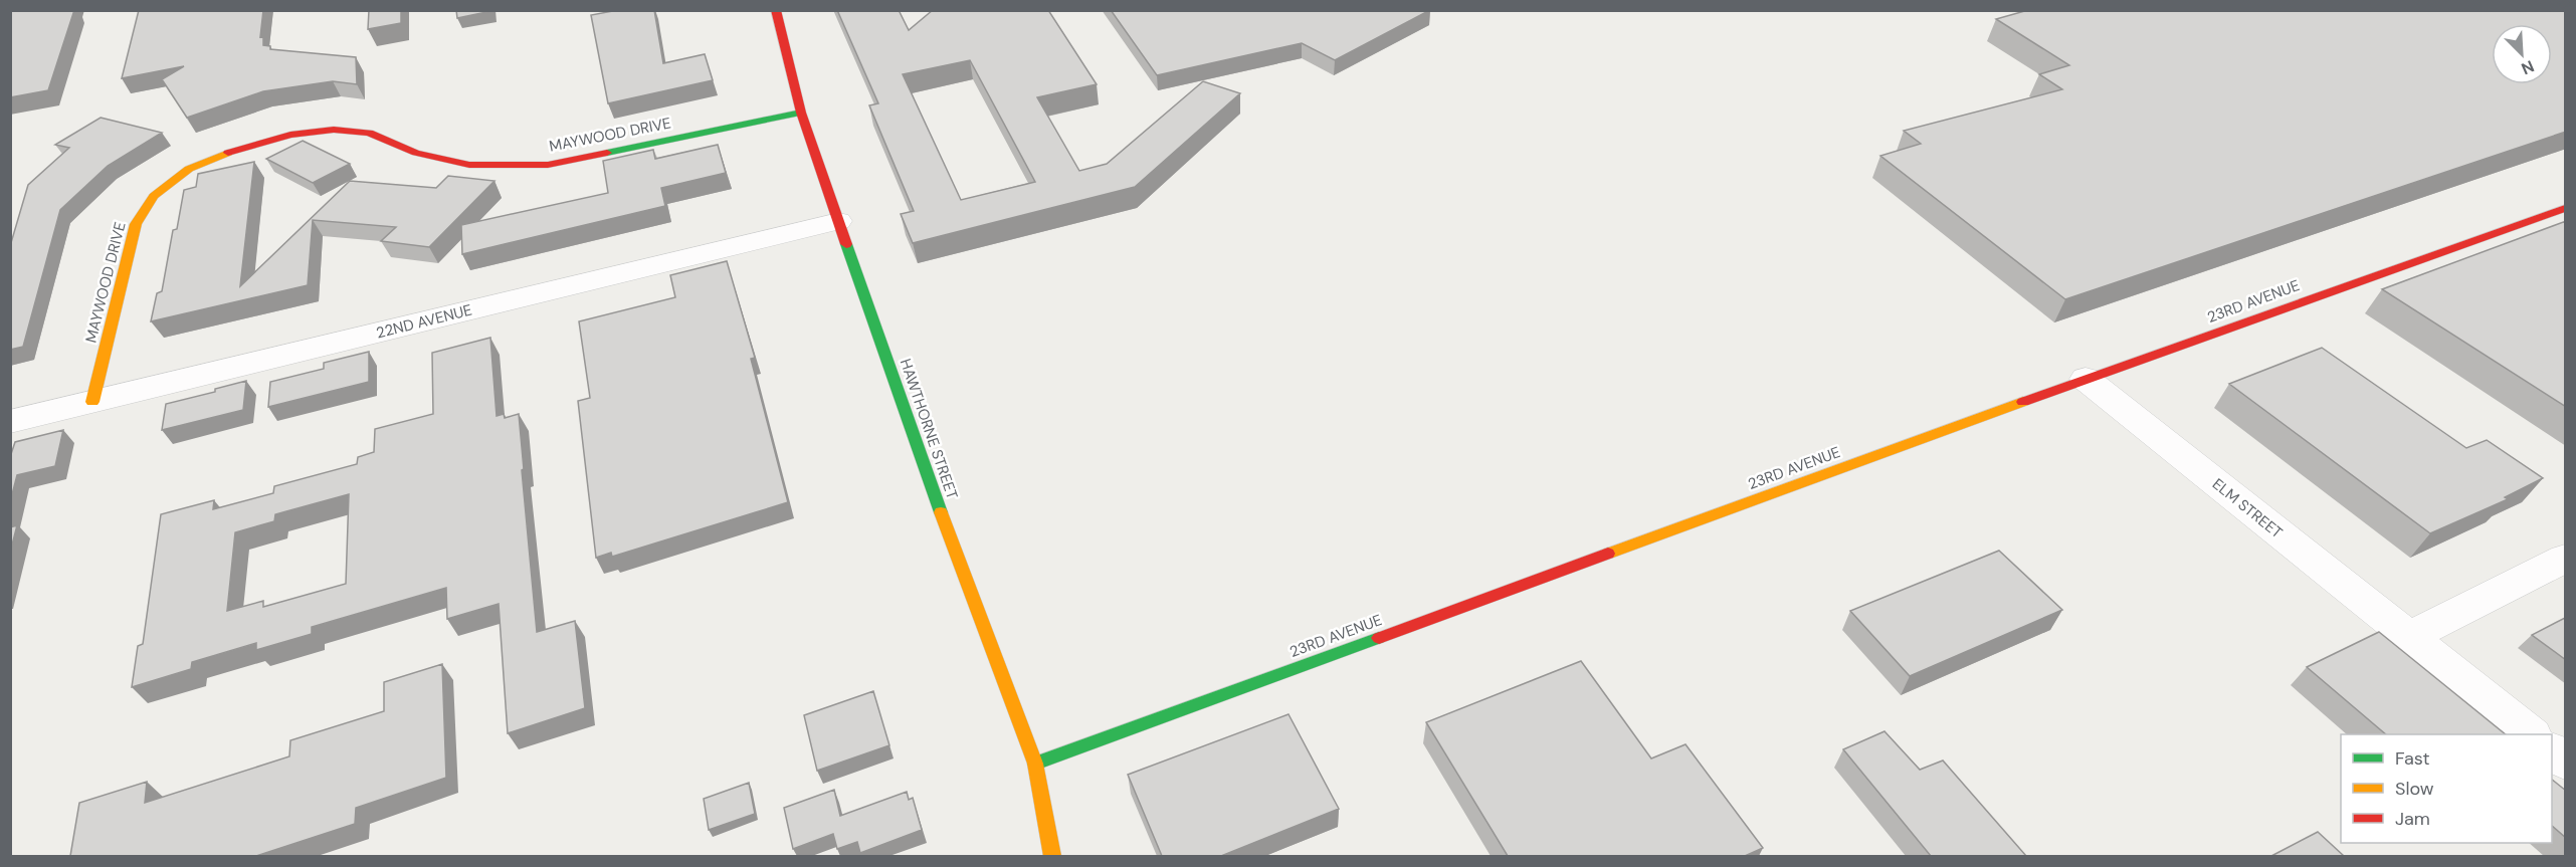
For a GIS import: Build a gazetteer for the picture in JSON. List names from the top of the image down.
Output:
{
  "streets": {
    "street": [
      "MAYWOOD DRIVE",
      "23RD AVENUE",
      "22ND AVENUE",
      "HAWTHORNE STREET",
      "ELM STREET"
    ]
  },
  "crossings": [
    ["MAYWOOD DRIVE", "22ND AVENUE"],
    ["MAYWOOD DRIVE", "HAWTHORNE STREET"],
    ["23RD AVENUE", "HAWTHORNE STREET"],
    ["23RD AVENUE", "ELM STREET"],
    ["22ND AVENUE", "HAWTHORNE STREET"]
  ],
  "legend": ["Fast", "Slow", "Jam"],
  "north": "bottom right"
}
